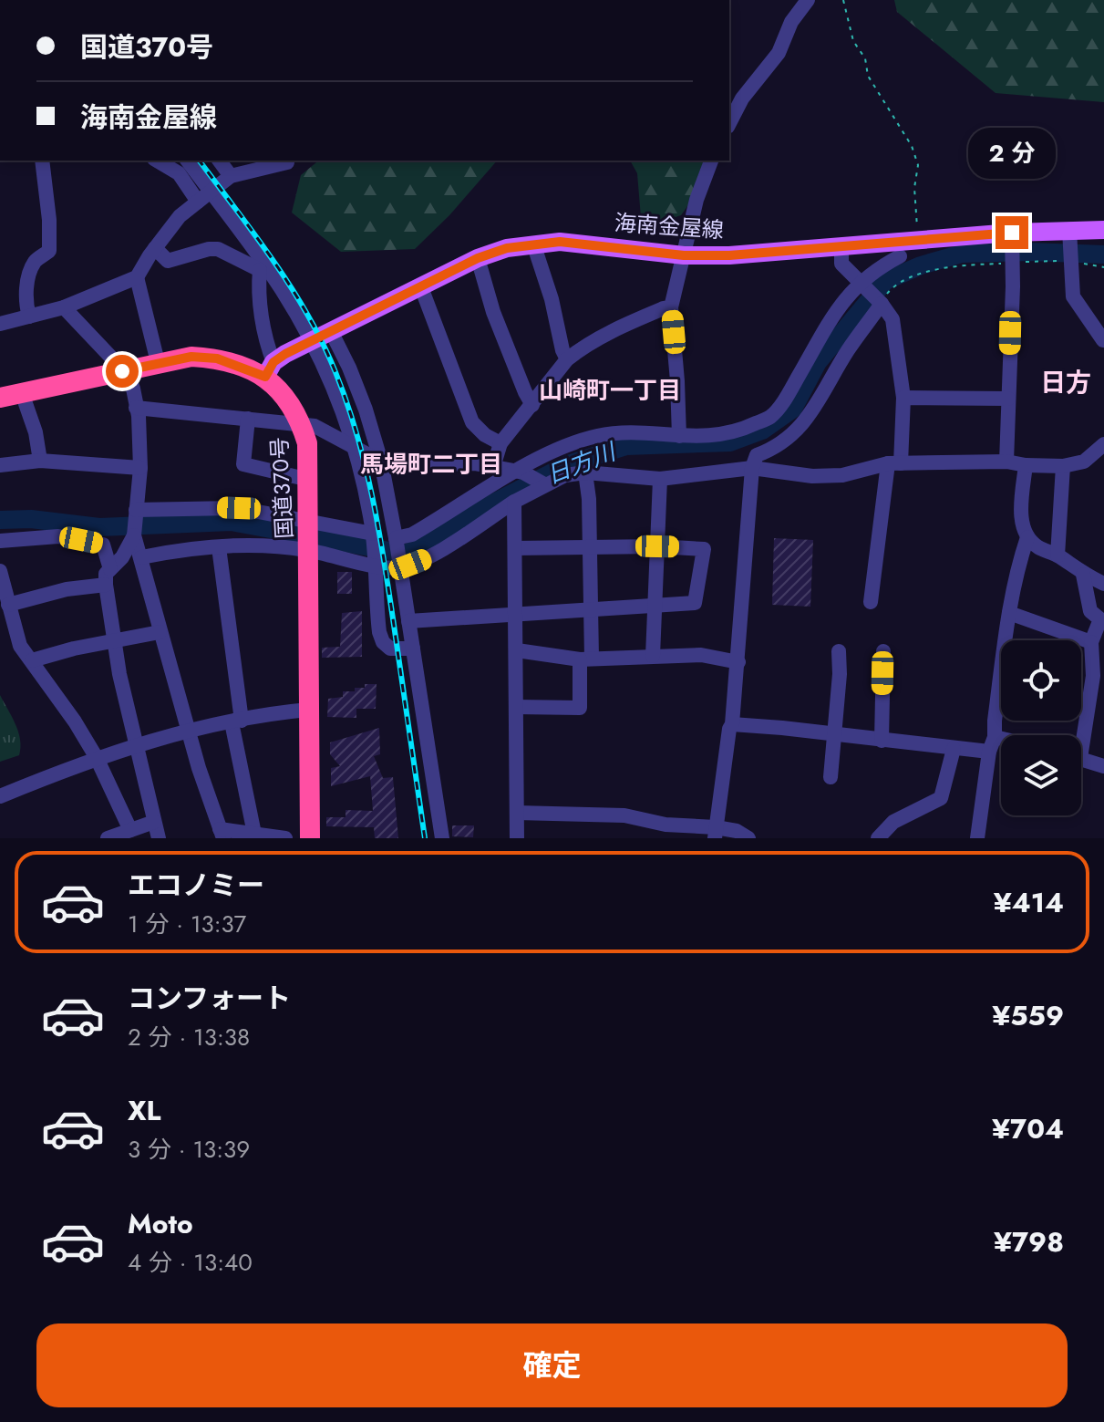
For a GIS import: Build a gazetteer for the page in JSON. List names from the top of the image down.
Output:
{
  "streets": {
    "highway": ["国道370号"],
    "main road": ["海南金屋線"]
  },
  "crossings": [
    ["海南金屋線", "国道370号"]
  ],
  "districts": ["日方", "山崎町一丁目", "馬場町二丁目"],
  "water": ["日方川"],
  "page": {
    "banner": ["国道370号", "海南金屋線"],
    "bubble": "2 分",
    "list": [
      {
        "name": "エコノミー",
        "note": "1 分 · 13:37",
        "value": "¥414"
      },
      {
        "name": "コンフォート",
        "note": "2 分 · 13:38",
        "value": "¥559"
      },
      {
        "name": "XL",
        "note": "3 分 · 13:39",
        "value": "¥704"
      },
      {
        "name": "Moto",
        "note": "4 分 · 13:40",
        "value": "¥798"
      }
    ],
    "buttons": "確定"
  }
}
